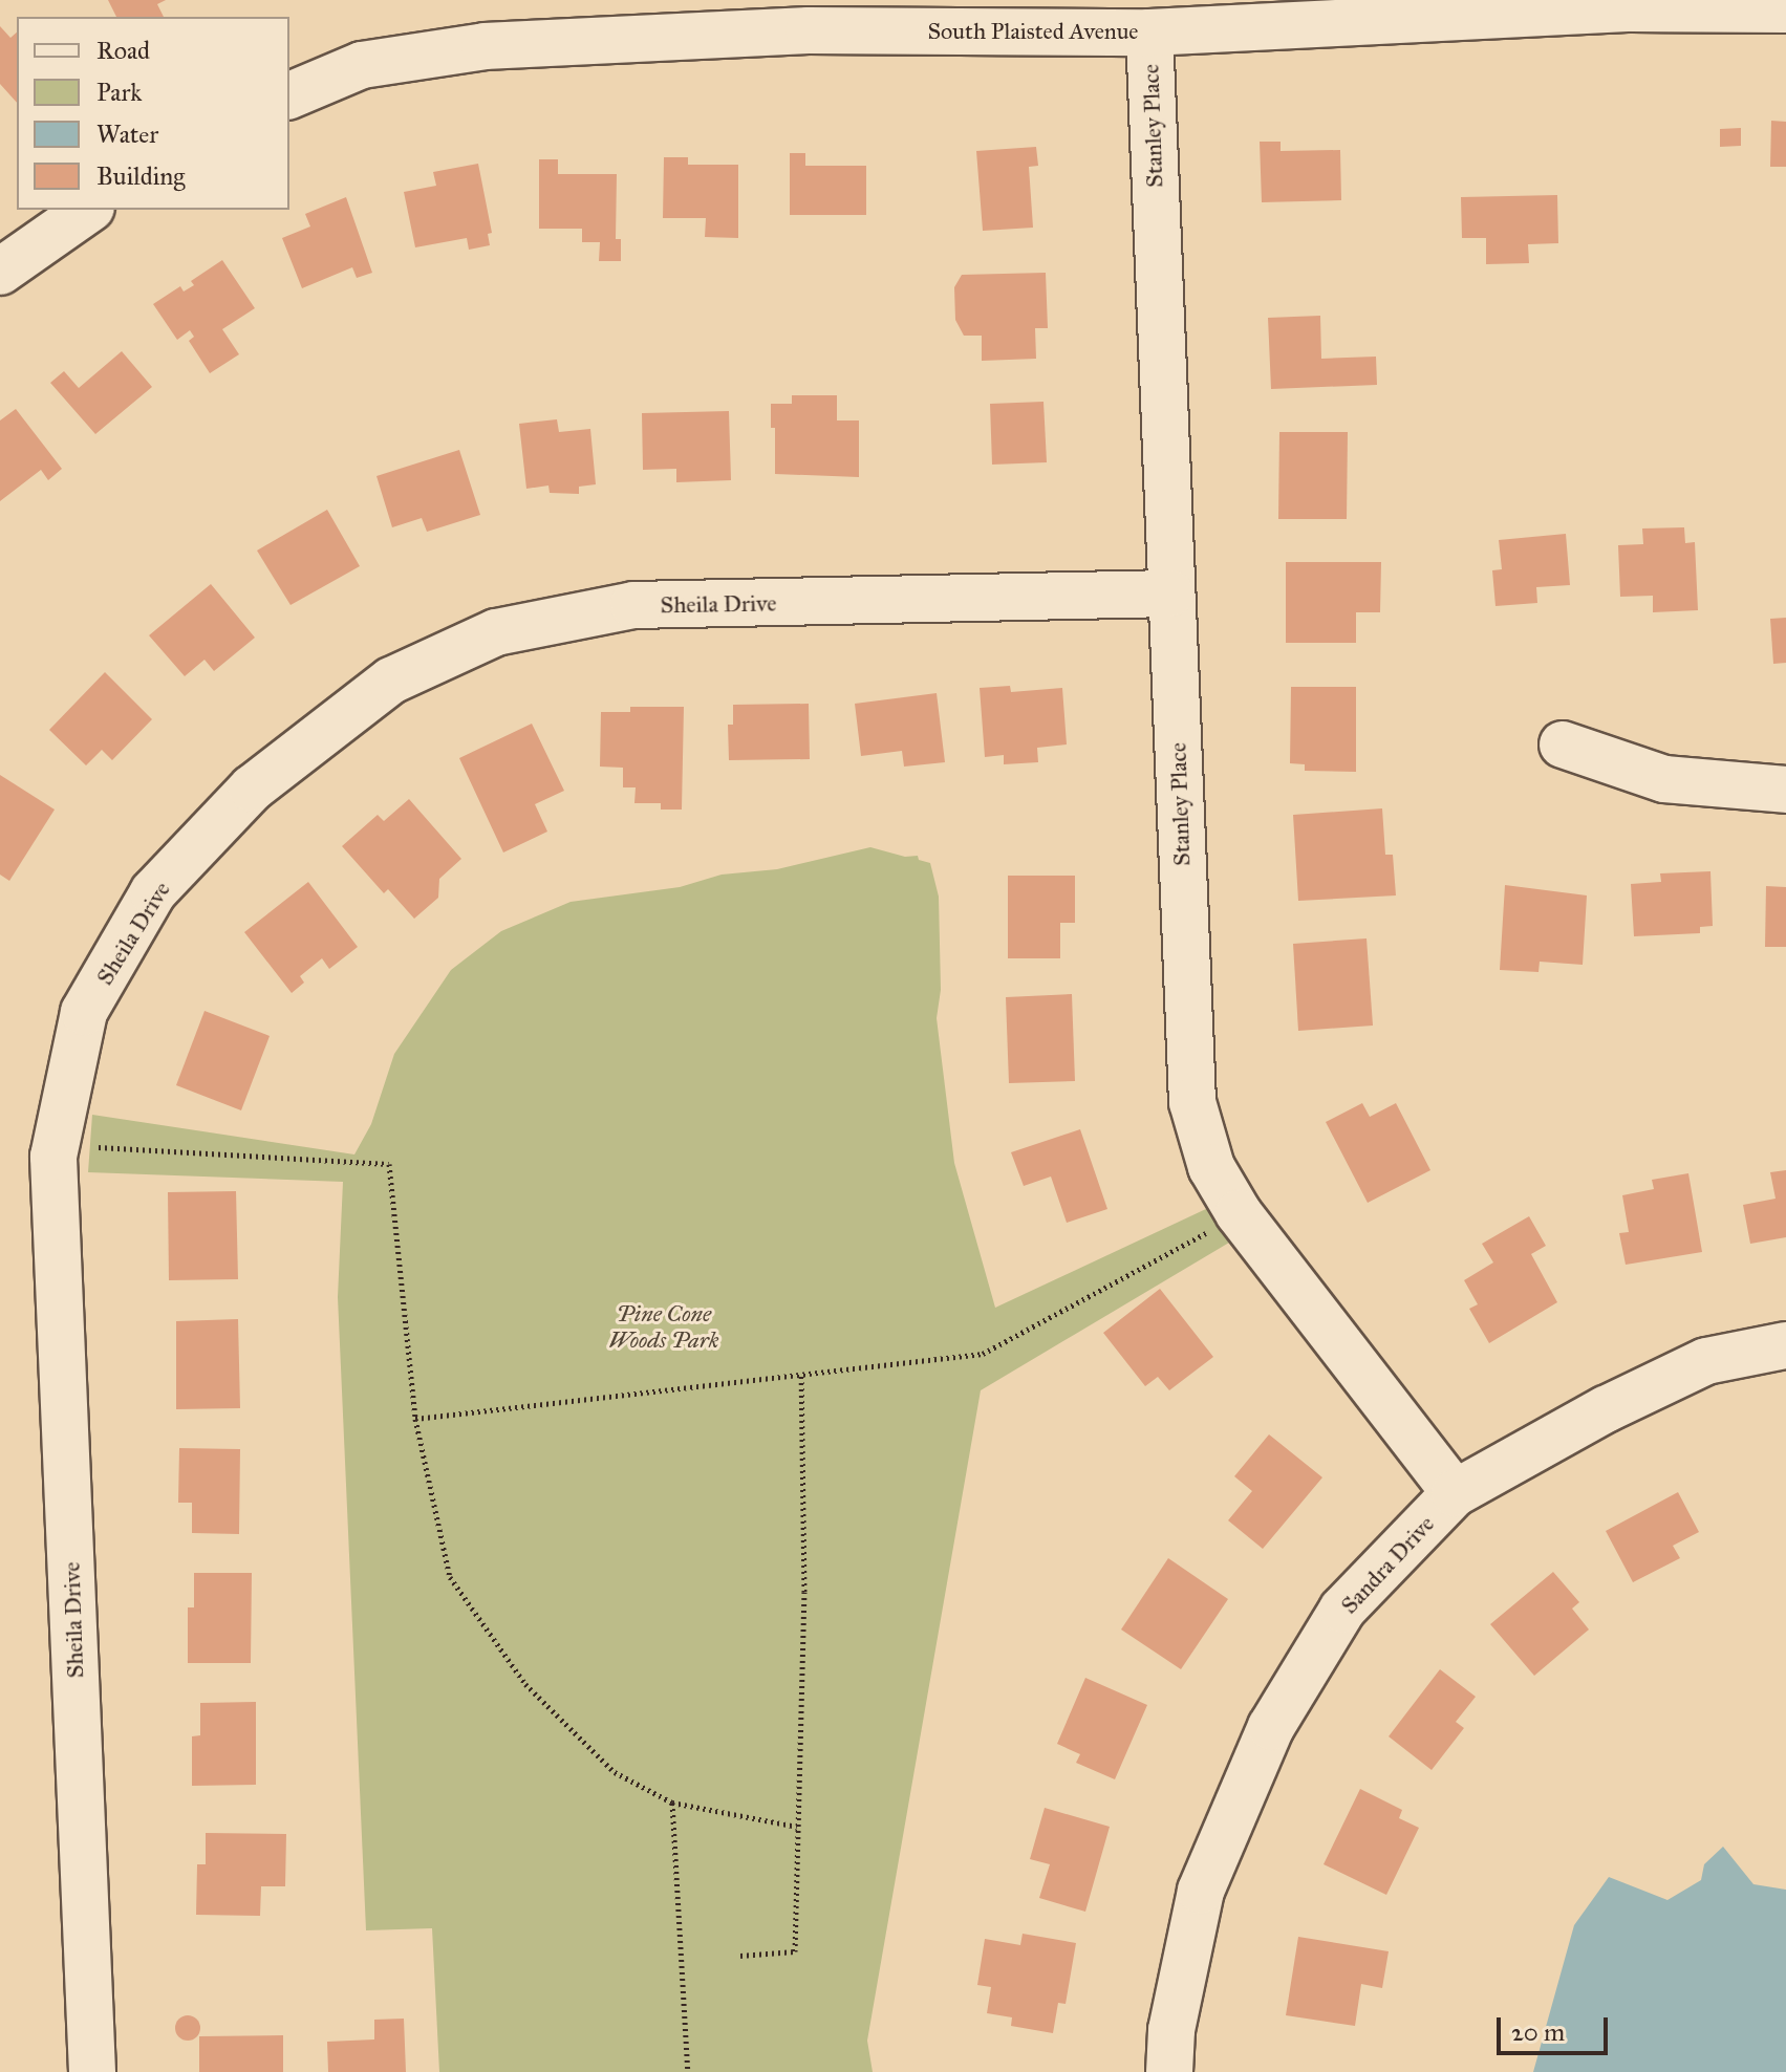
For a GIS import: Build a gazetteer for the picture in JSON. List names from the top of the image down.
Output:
{
  "streets": {
    "street": [
      "South Plaisted Avenue",
      "Stanley Place",
      "Sheila Drive",
      "Sandra Drive"
    ]
  },
  "crossings": [
    ["South Plaisted Avenue", "Stanley Place"],
    ["Stanley Place", "Sheila Drive"],
    ["Stanley Place", "Sandra Drive"]
  ],
  "parks": ["Pine Cone Woods Park"],
  "legend": [
    "Road",
    "Park",
    "Water",
    "Building"
  ],
  "scale_bar": "20 m"
}
